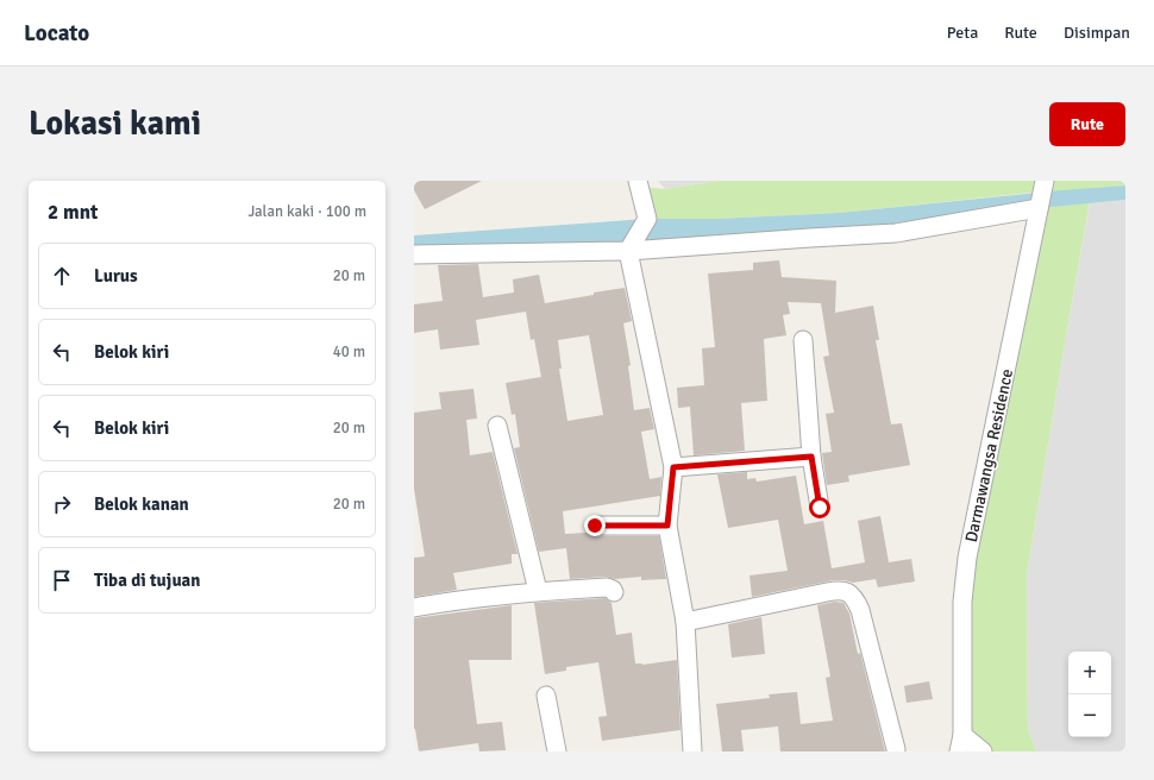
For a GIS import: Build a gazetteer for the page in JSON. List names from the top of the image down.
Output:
{
  "streets": {
    "street": ["Darmawangsa Residence"]
  },
  "page": {
    "header": "Locato",
    "nav": ["Peta", "Rute", "Disimpan"],
    "buttons": "Rute",
    "title": "Lokasi kami",
    "heading": ["2 mnt", "Jalan kaki · 100 m"],
    "list": [
      ["Lurus", "20 m"],
      ["Belok kiri", "40 m"],
      ["Belok kiri", "20 m"],
      ["Belok kanan", "20 m"],
      "Tiba di tujuan"
    ],
    "map_buttons": ["+", "−"]
  }
}
